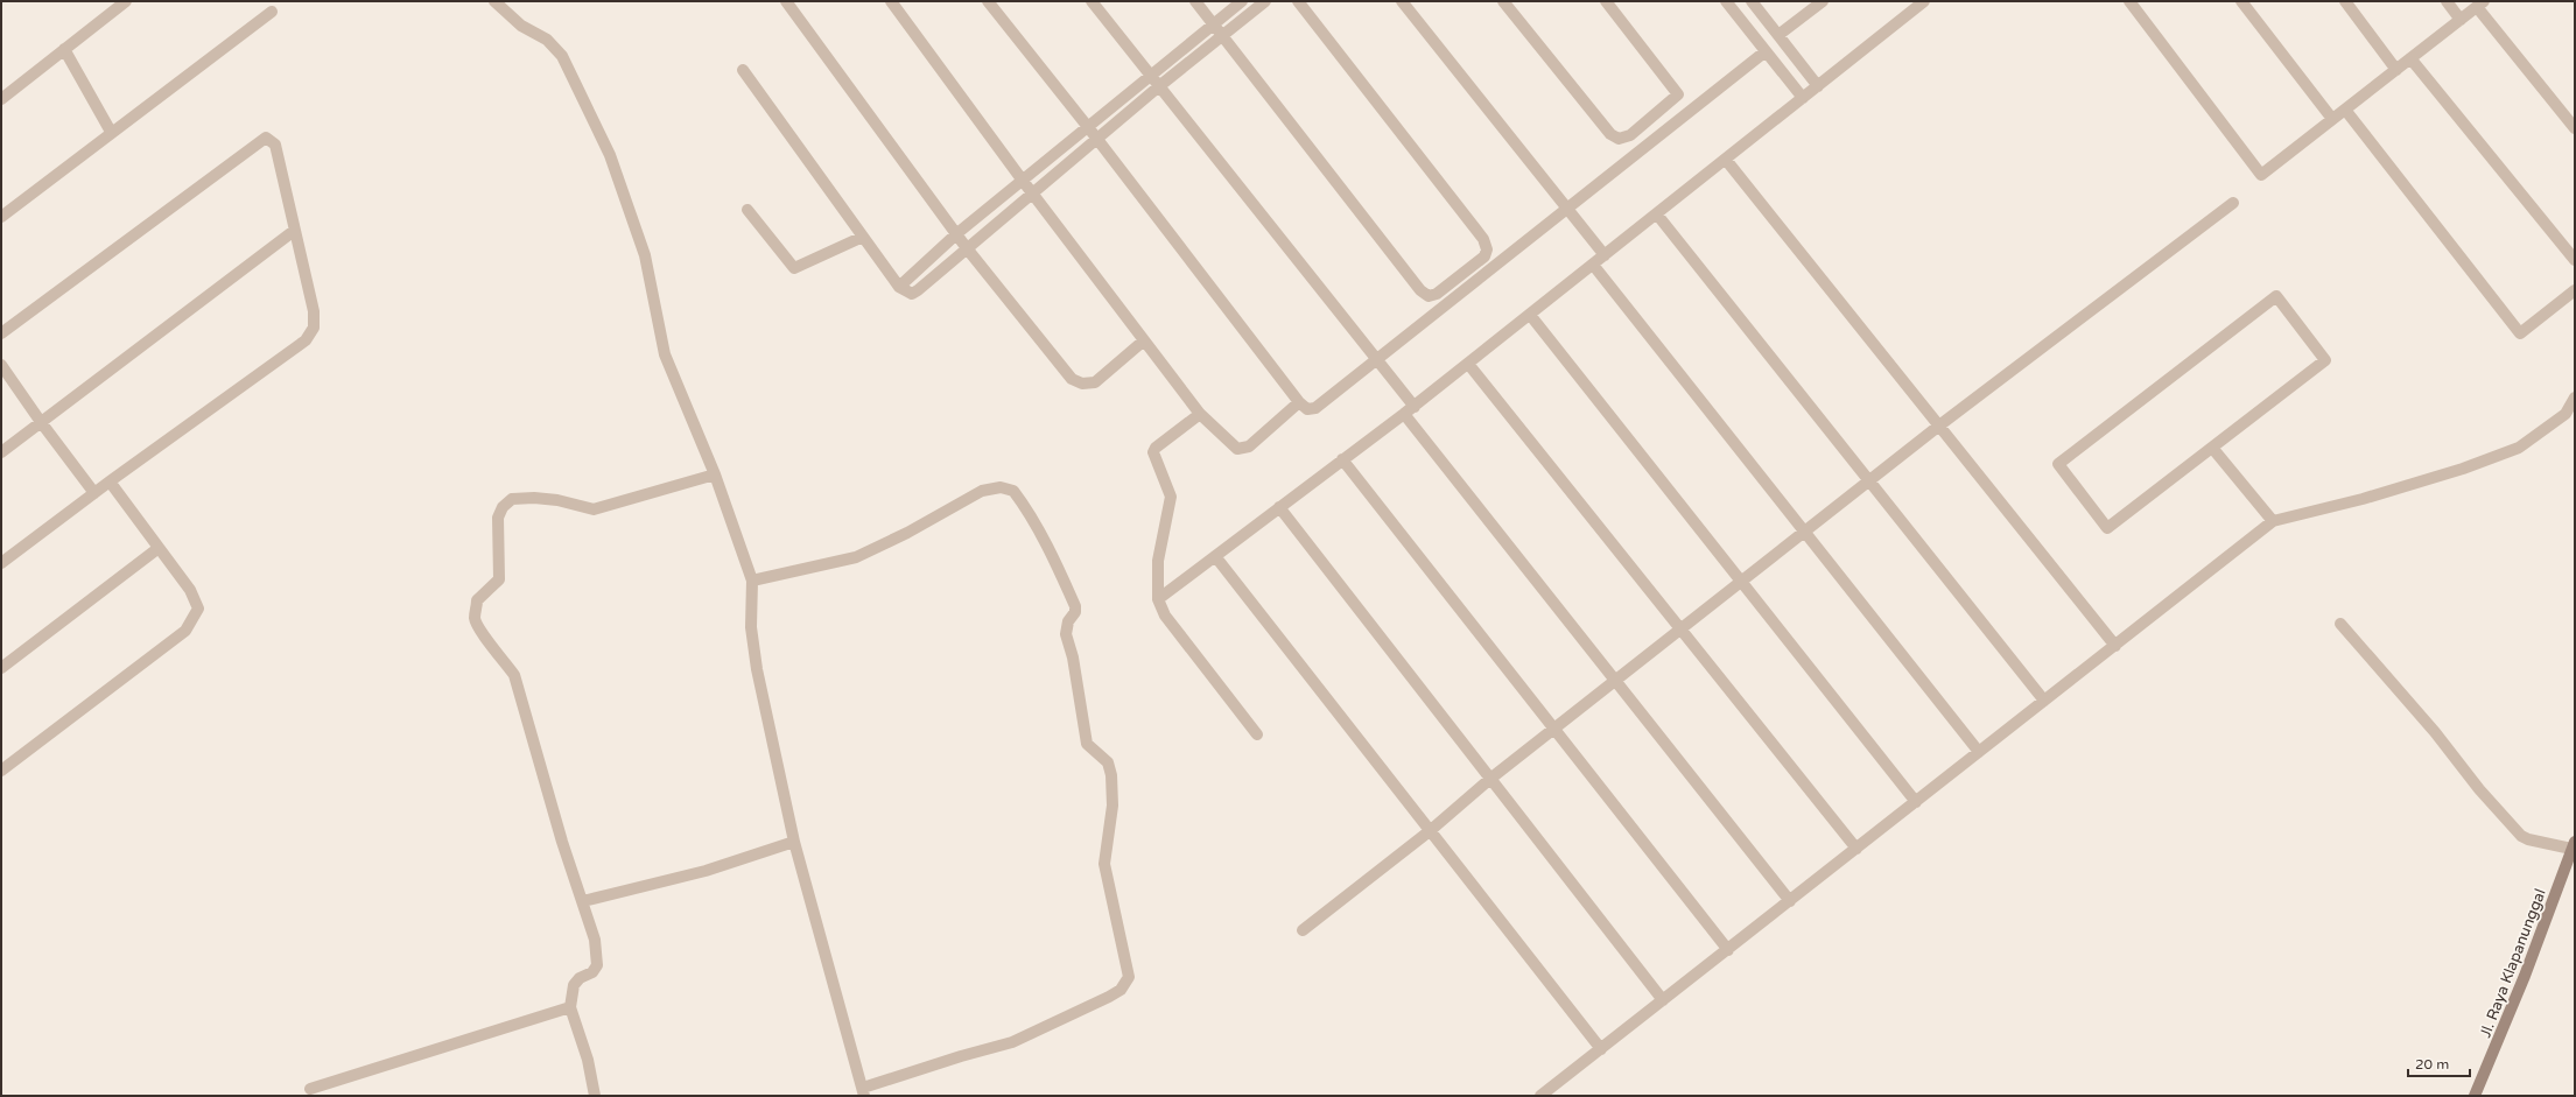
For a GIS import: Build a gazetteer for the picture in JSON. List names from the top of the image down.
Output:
{
  "streets": {
    "street": ["Jl. Raya Klapanunggal"]
  },
  "scale_bar": "20 m"
}
